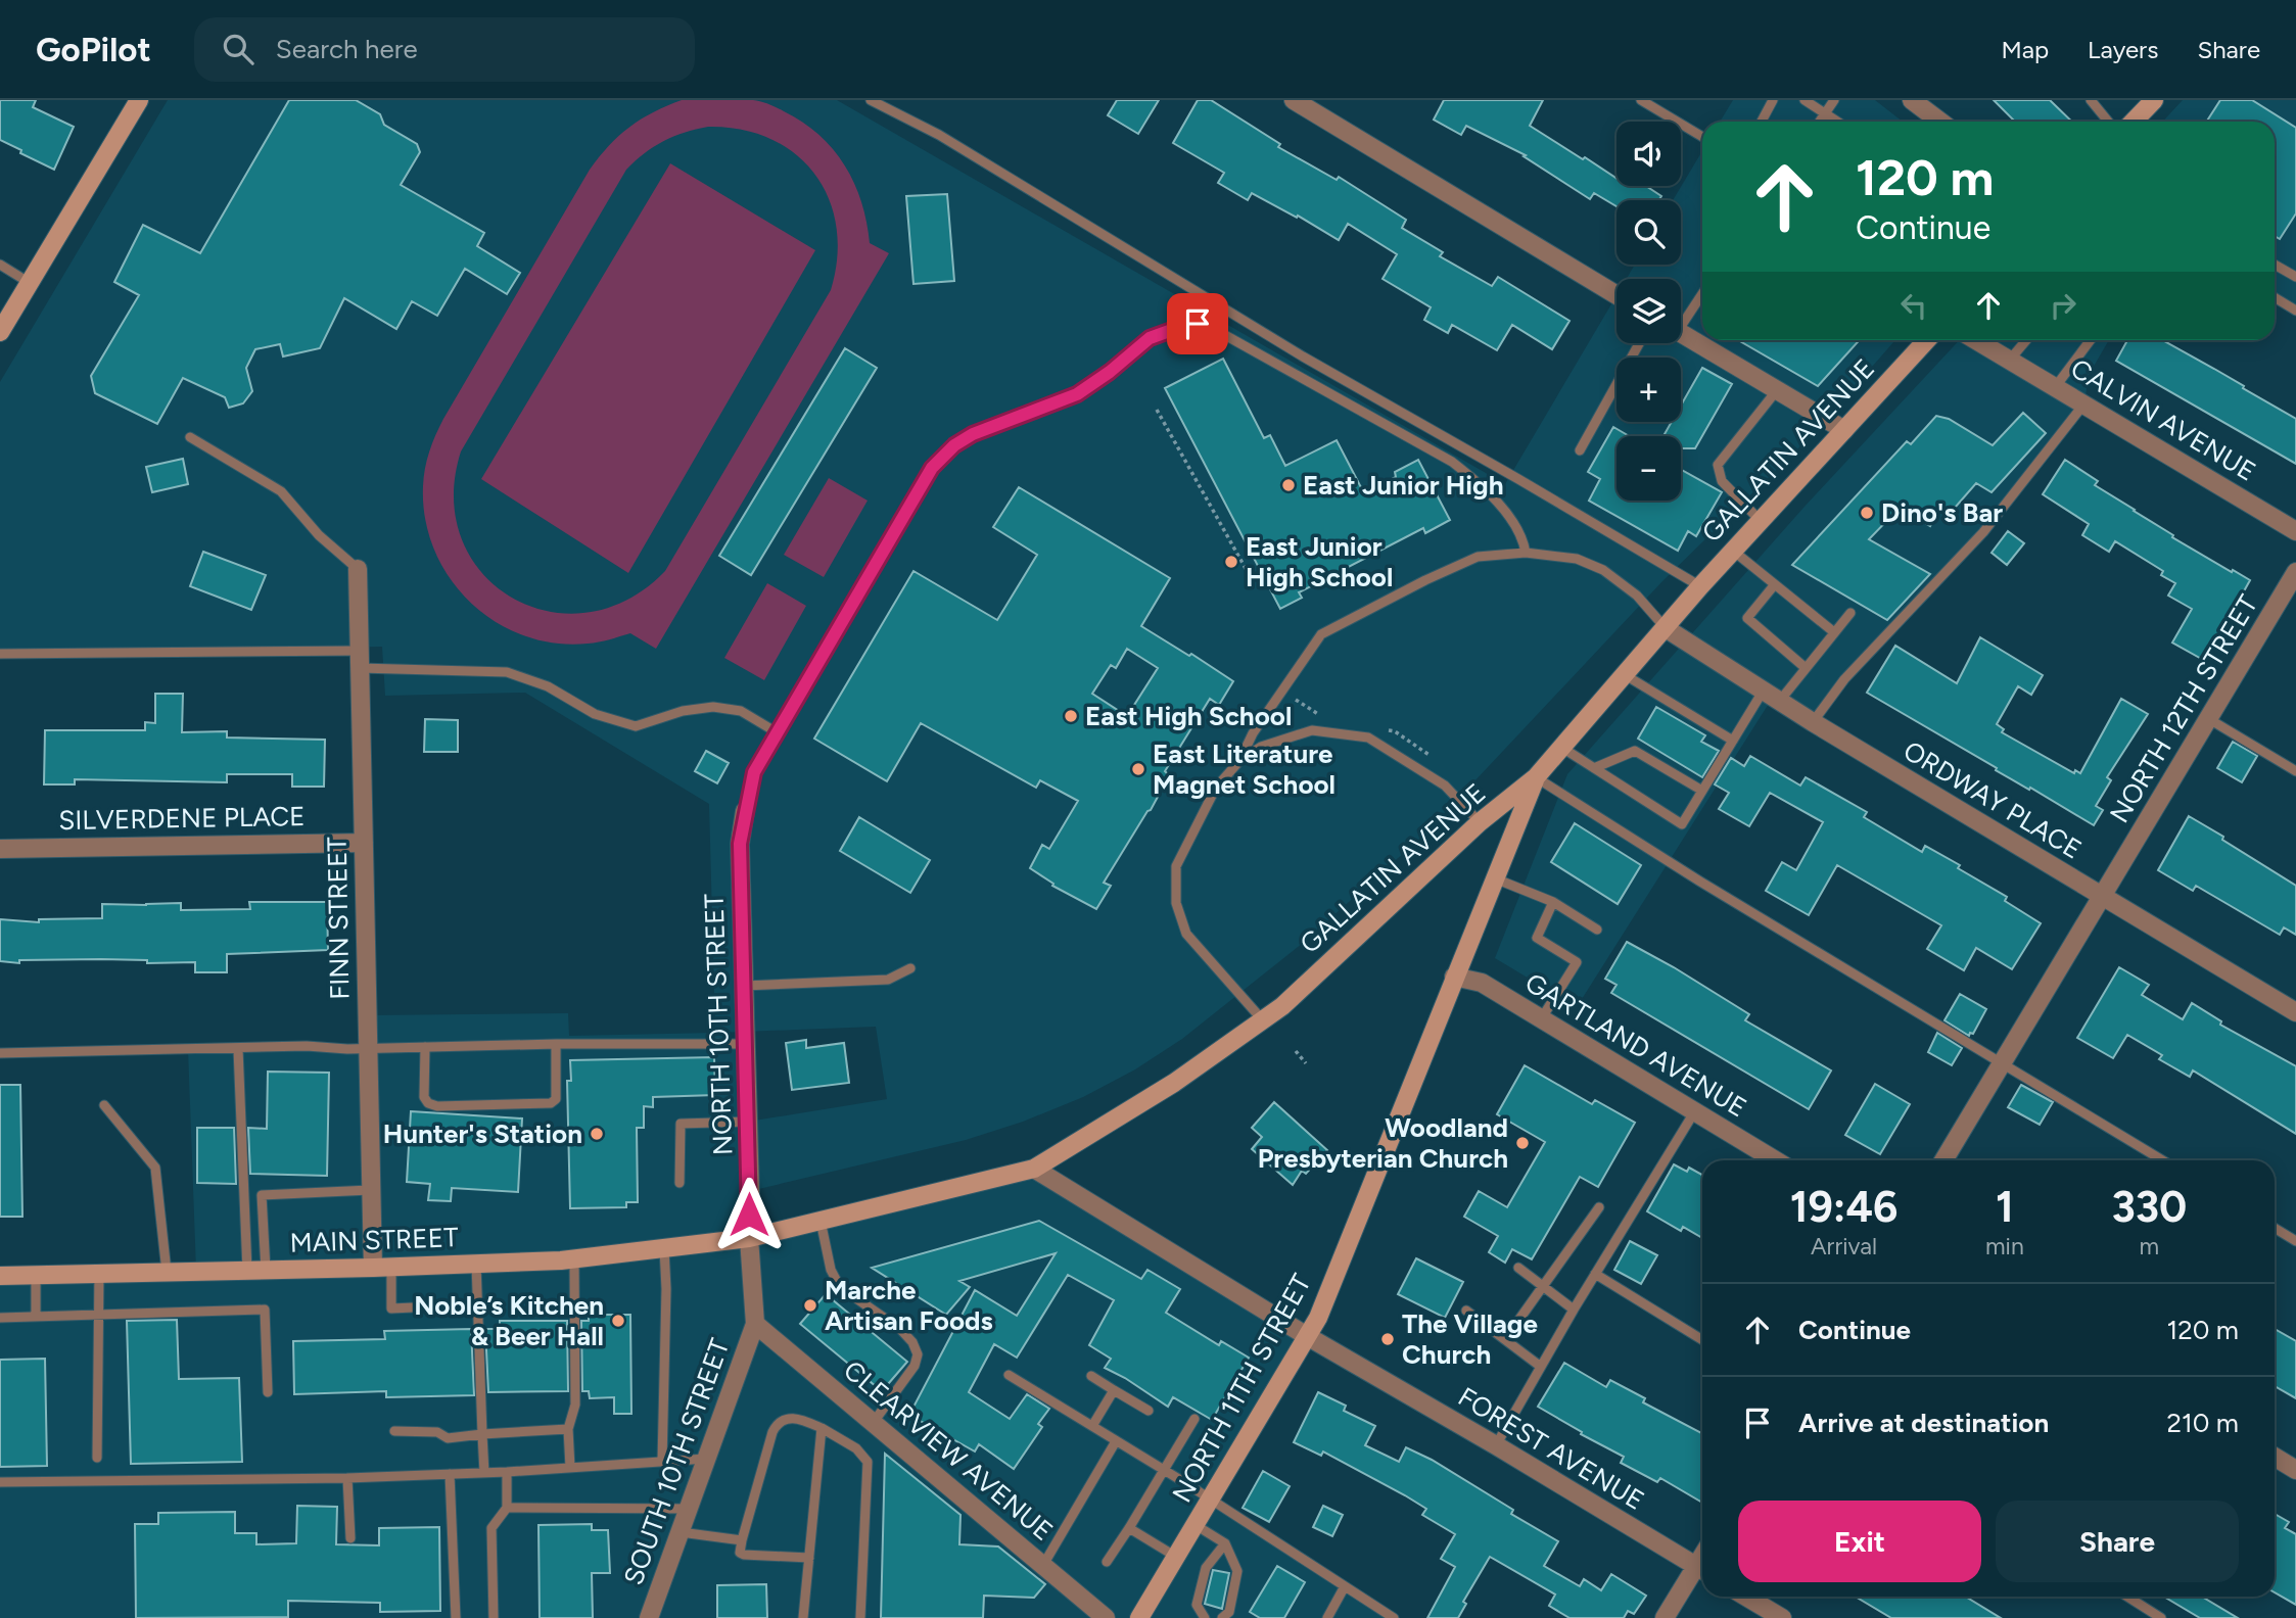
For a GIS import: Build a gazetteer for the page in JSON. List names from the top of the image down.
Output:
{
  "streets": {
    "main road": ["GALLATIN AVENUE", "MAIN STREET", "NORTH 11TH STREET"],
    "street": [
      "CALVIN AVENUE",
      "NORTH 12TH STREET",
      "ORDWAY PLACE",
      "SILVERDENE PLACE",
      "FINN STREET",
      "NORTH 10TH STREET",
      "GARTLAND AVENUE",
      "FOREST AVENUE",
      "CLEARVIEW AVENUE",
      "SOUTH 10TH STREET"
    ]
  },
  "crossings": [
    ["GALLATIN AVENUE", "ORDWAY PLACE"],
    ["GALLATIN AVENUE", "NORTH 10TH STREET"],
    ["GALLATIN AVENUE", "MAIN STREET"],
    ["GALLATIN AVENUE", "NORTH 11TH STREET"],
    ["GALLATIN AVENUE", "FOREST AVENUE"],
    ["NORTH 12TH STREET", "ORDWAY PLACE"],
    ["SILVERDENE PLACE", "FINN STREET"],
    ["FINN STREET", "MAIN STREET"],
    ["NORTH 10TH STREET", "MAIN STREET"],
    ["NORTH 10TH STREET", "CLEARVIEW AVENUE"],
    ["NORTH 10TH STREET", "SOUTH 10TH STREET"],
    ["GARTLAND AVENUE", "NORTH 11TH STREET"],
    ["NORTH 11TH STREET", "FOREST AVENUE"],
    ["CLEARVIEW AVENUE", "SOUTH 10TH STREET"]
  ],
  "places": [
    "East Junior High",
    "Dino's Bar",
    "East Junior High School",
    "East High School",
    "East Literature Magnet School",
    "Hunter's Station",
    "Woodland Presbyterian Church",
    "Marche Artisan Foods",
    "Noble’s Kitchen & Beer Hall",
    "The Village Church"
  ],
  "page": {
    "header": "GoPilot",
    "search": "Search here",
    "nav": ["Map", "Layers", "Share"],
    "map_buttons": ["+", "−"],
    "turn": ["120 m", "Continue"],
    "eta": [
      "19:46",
      "Arrival",
      "1",
      "min",
      "330",
      "m"
    ],
    "list": [
      {
        "name": "Continue",
        "value": "120 m"
      },
      {
        "name": "Arrive at destination",
        "value": "210 m"
      }
    ],
    "buttons": ["Exit", "Share"]
  }
}
